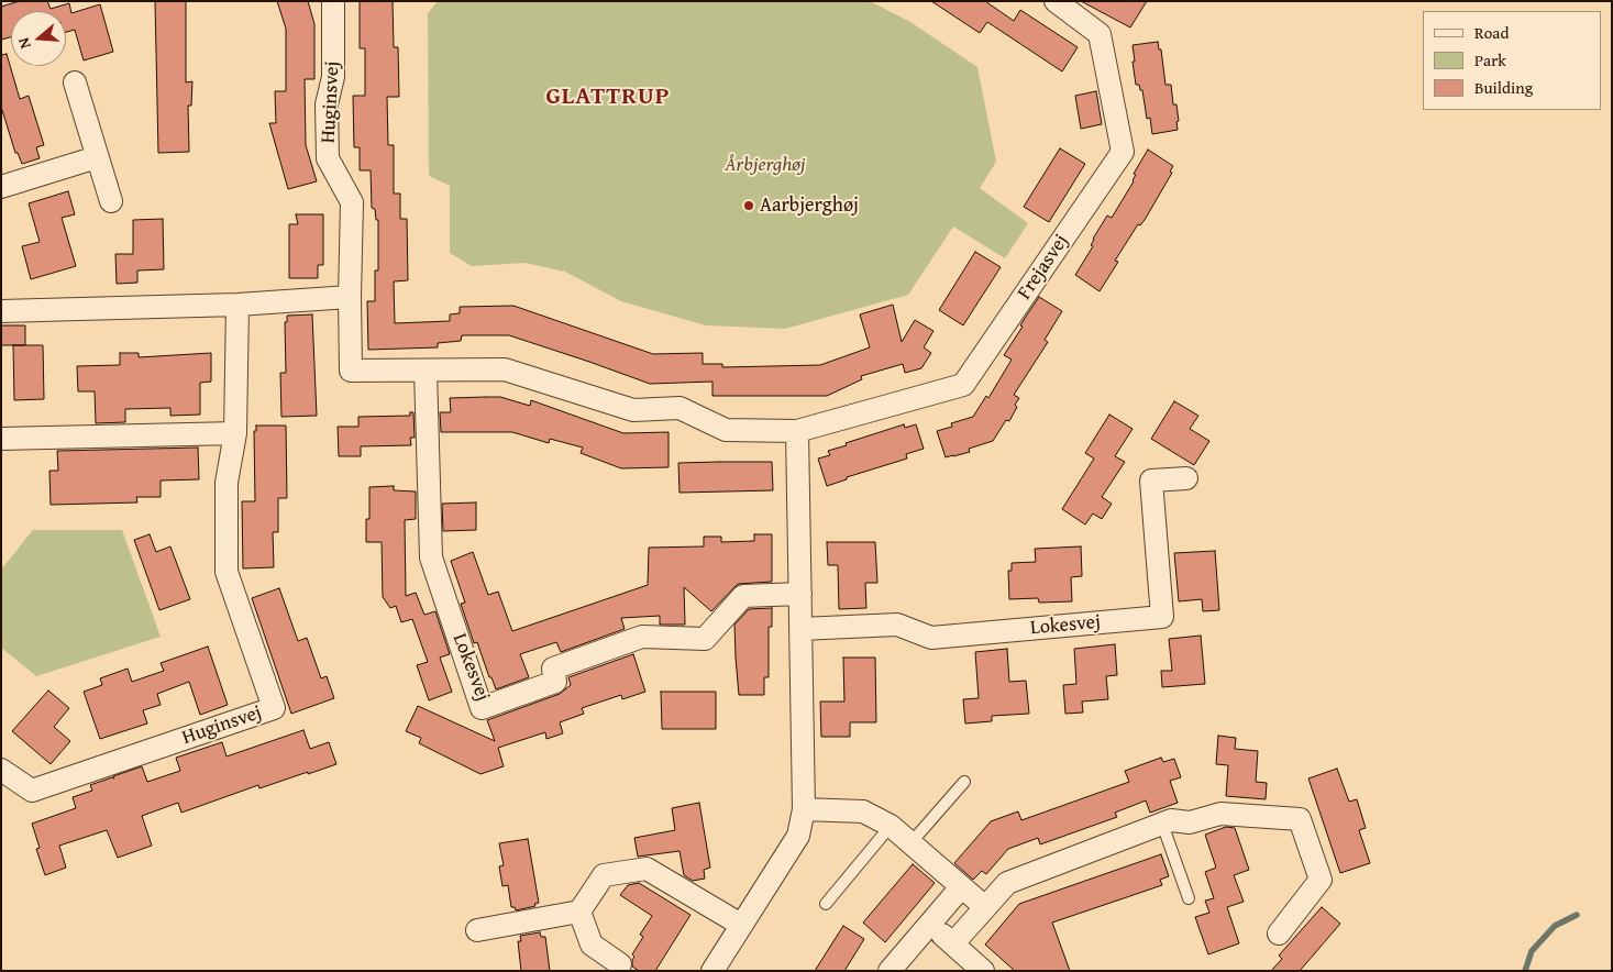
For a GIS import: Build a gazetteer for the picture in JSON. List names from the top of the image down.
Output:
{
  "streets": {
    "street": ["Huginsvej", "Frejasvej", "Lokesvej"]
  },
  "crossings": [
    ["Huginsvej", "Lokesvej"]
  ],
  "districts": ["GLATTRUP"],
  "parks": ["Årbjerghøj"],
  "places": ["Aarbjerghøj"],
  "legend": ["Road", "Park", "Building"],
  "north": "left"
}
